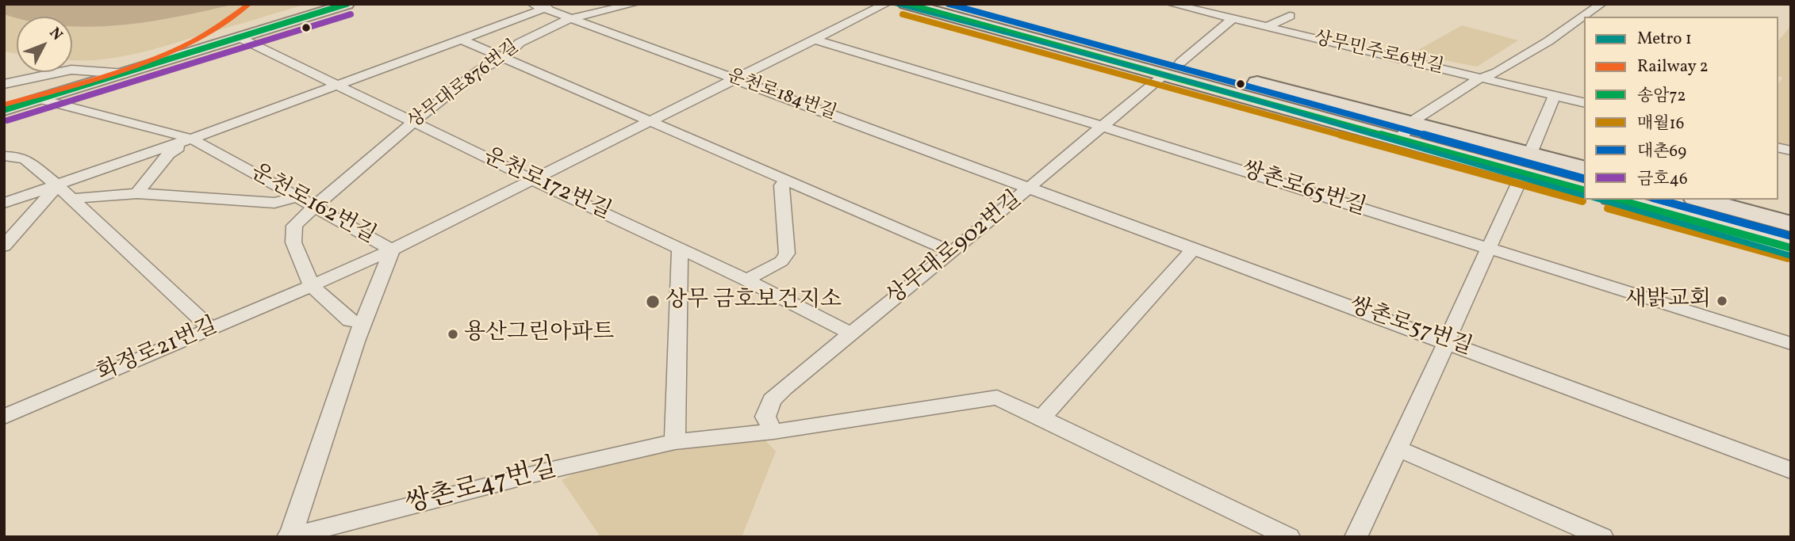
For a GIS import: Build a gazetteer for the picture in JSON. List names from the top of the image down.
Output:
{
  "streets": {
    "street": [
      "상무민주로6번길",
      "상무대로876번길",
      "운천로184번길",
      "운천로172번길",
      "쌍촌로65번길",
      "운천로162번길",
      "상무대로902번길",
      "쌍촌로57번길",
      "화정로21번길",
      "쌍촌로47번길"
    ]
  },
  "crossings": [
    ["상무대로876번길", "운천로184번길"],
    ["상무대로876번길", "운천로172번길"],
    ["상무대로876번길", "운천로162번길"],
    ["운천로184번길", "상무대로902번길"],
    ["운천로184번길", "쌍촌로57번길"],
    ["운천로184번길", "화정로21번길"],
    ["운천로172번길", "상무대로902번길"],
    ["운천로172번길", "화정로21번길"],
    ["쌍촌로65번길", "상무대로902번길"],
    ["쌍촌로65번길", "화정로21번길"],
    ["운천로162번길", "화정로21번길"],
    ["운천로162번길", "쌍촌로47번길"],
    ["상무대로902번길", "쌍촌로57번길"],
    ["상무대로902번길", "쌍촌로47번길"]
  ],
  "places": ["새밝교회", "상무 금호보건지소", "용산그린아파트"],
  "lines": [
    "metro line 1",
    "rail line 2",
    "transit line 송암72",
    "transit line 대촌69",
    "transit line 매월16",
    "transit line 금호46"
  ],
  "legend": [
    "Metro 1",
    "Railway 2",
    "송암72",
    "매월16",
    "대촌69",
    "금호46"
  ],
  "north": "top right"
}
